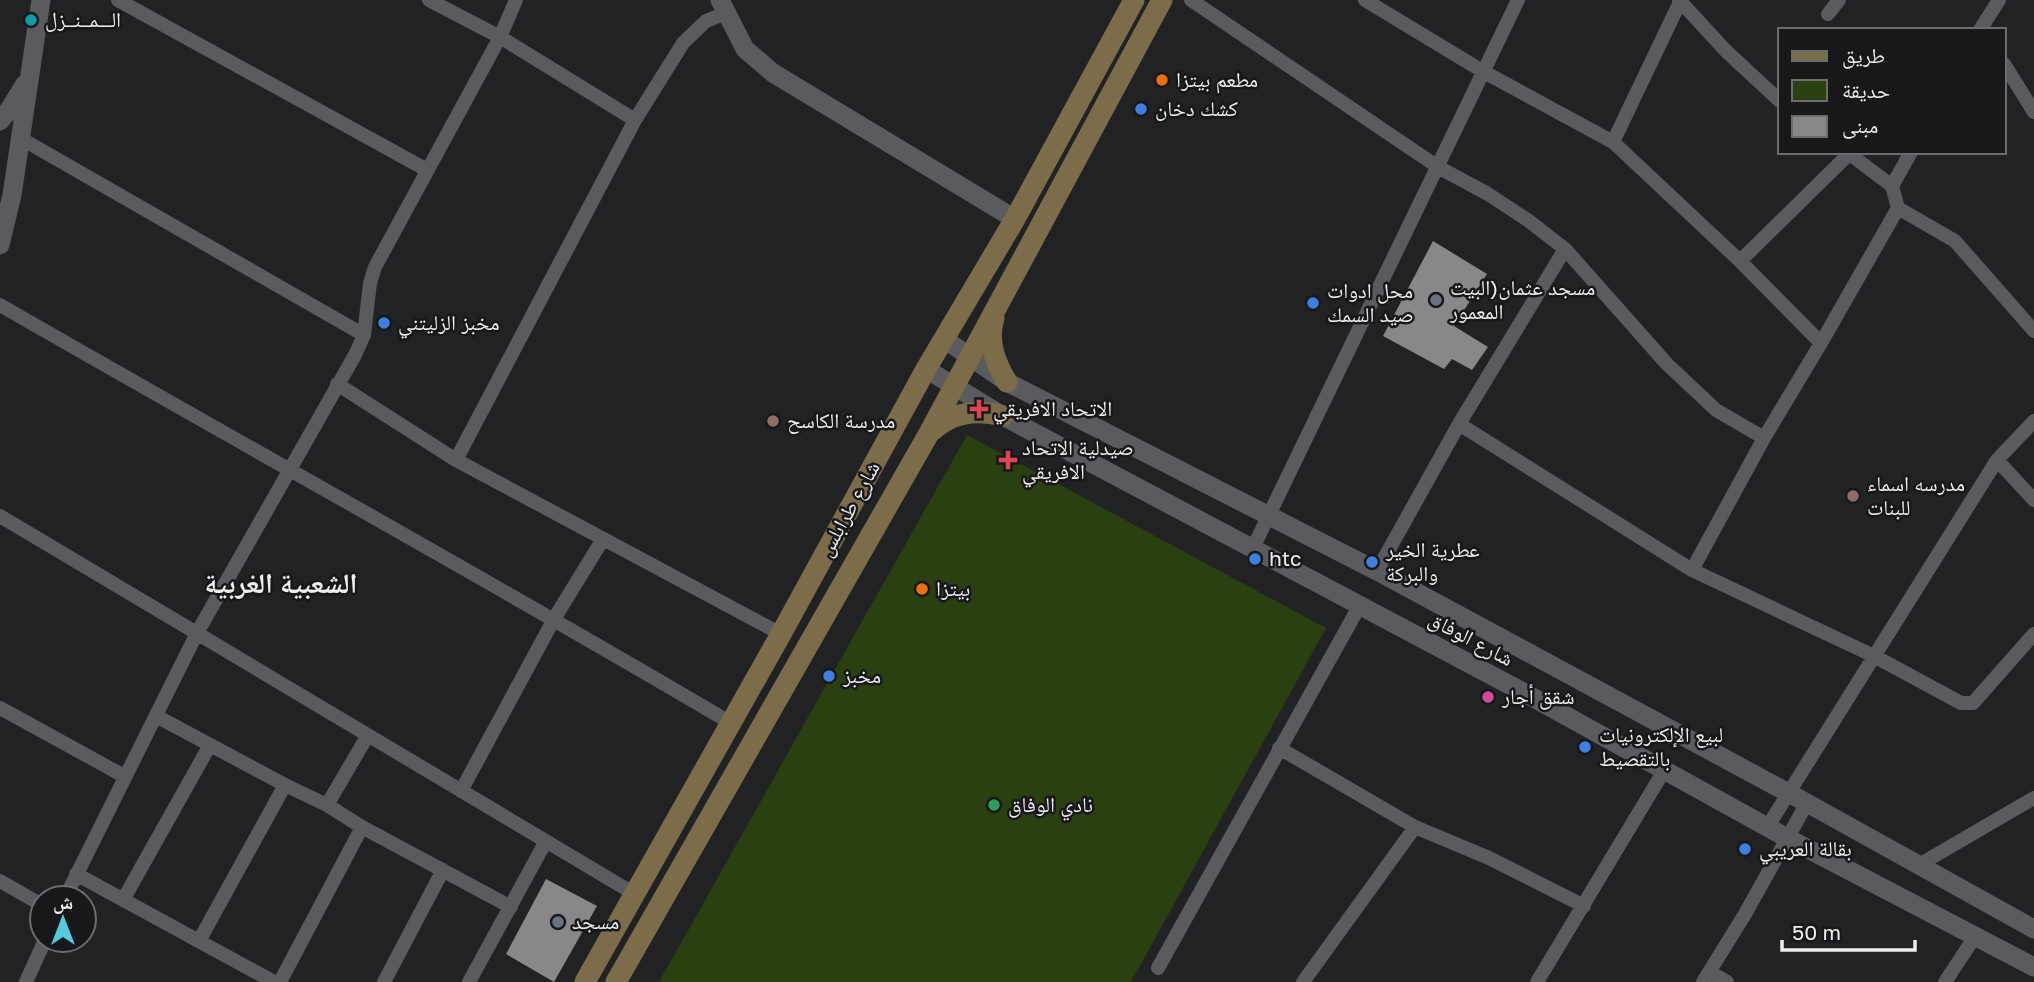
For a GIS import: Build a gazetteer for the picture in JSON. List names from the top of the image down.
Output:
{
  "streets": {
    "main road": ["شارع طرابلس"],
    "street": ["شارع الوفاق"]
  },
  "crossings": [
    ["شارع طرابلس", "شارع الوفاق"]
  ],
  "districts": ["الشعبية الغربية"],
  "places": {
    "other": [
      "الـــمــنــزل",
      "مطعم بيتزا",
      "كشك دخان",
      "مسجد عثمان(البيت المعمور",
      "محل ادوات صيد السمك",
      "مخبز الزليتني",
      "مدرسة الكاسح",
      "مدرسه اسماء للبنات",
      "htc",
      "عطرية الخير والبركة",
      "بيتزا",
      "مخبز",
      "شقق أجار",
      "لبيع الإلكترونيات بالتقصيط",
      "نادي الوفاق",
      "بقالة العريبي",
      "مسجد"
    ],
    "health": ["الاتحاد الافريقي", "صيدلية الاتحاد الافريقي"]
  },
  "legend": ["طريق", "حديقة", "مبنى"],
  "scale_bar": "50 m",
  "north": "top"
}
